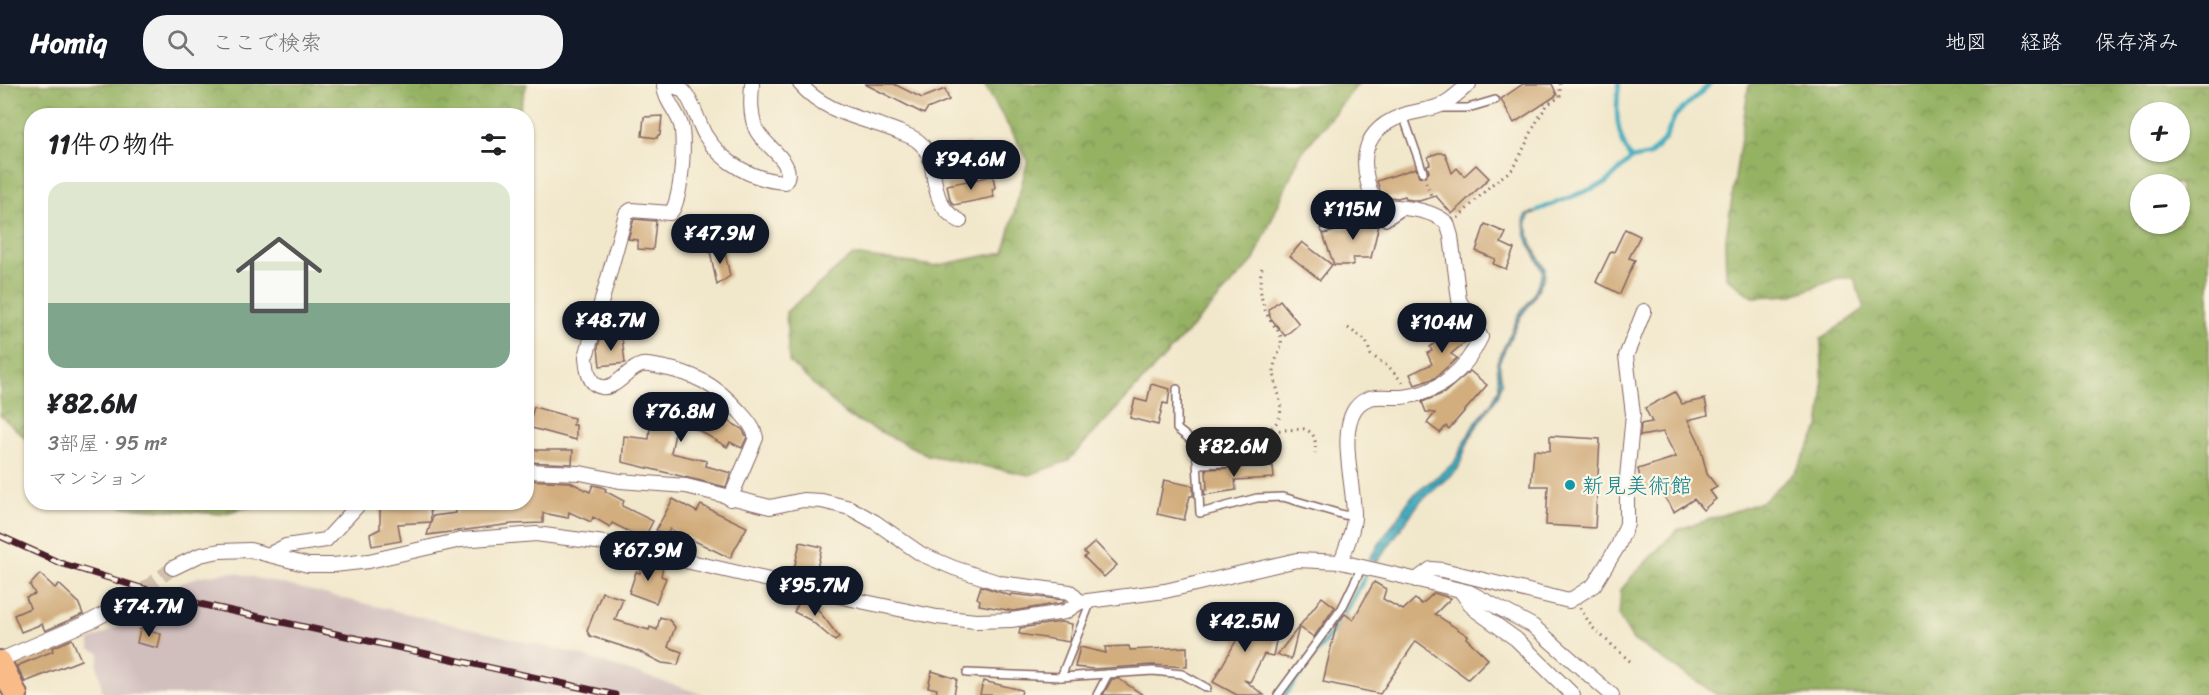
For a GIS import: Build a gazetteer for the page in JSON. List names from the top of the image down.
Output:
{
  "places": ["新見美術館"],
  "page": {
    "header": "Homiq",
    "search": "ここで検索",
    "nav": ["地図", "経路", "保存済み"],
    "map_buttons": ["+", "−"],
    "heading": "11件の物件",
    "price": [
      "¥94.6M",
      "¥115M",
      "¥47.9M",
      "¥48.7M",
      "¥104M",
      "¥76.8M",
      "¥82.6M",
      "¥67.9M",
      "¥95.7M",
      "¥74.7M",
      "¥42.5M"
    ],
    "list": [
      {
        "name": "¥82.6M",
        "note": "3部屋 · 95 m² · マンション"
      }
    ]
  }
}
